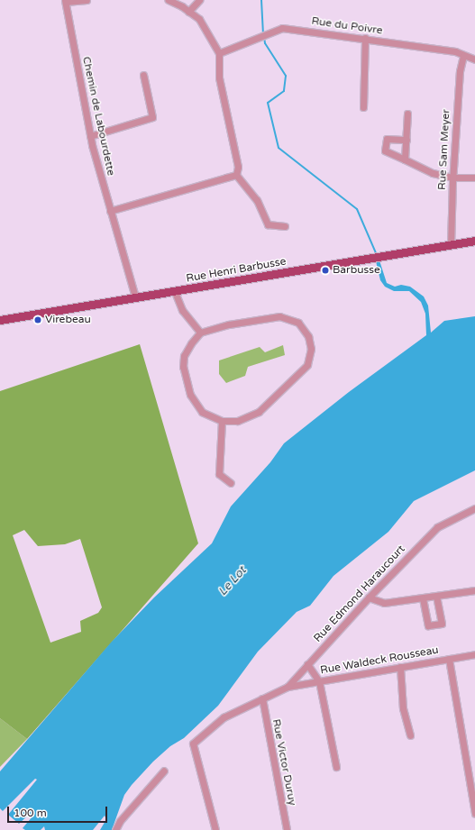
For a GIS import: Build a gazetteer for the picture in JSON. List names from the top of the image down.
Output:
{
  "streets": {
    "main road": ["Rue Henri Barbusse"],
    "street": [
      "Rue du Poivre",
      "Chemin de Labourdette",
      "Rue Sam Meyer",
      "Rue Edmond Haraucourt",
      "Rue Waldeck Rousseau",
      "Rue Victor Duruy"
    ]
  },
  "crossings": [
    ["Rue du Poivre", "Rue Sam Meyer"],
    ["Chemin de Labourdette", "Rue Henri Barbusse"],
    ["Rue Sam Meyer", "Rue Henri Barbusse"],
    ["Rue Edmond Haraucourt", "Rue Waldeck Rousseau"],
    ["Rue Edmond Haraucourt", "Rue Victor Duruy"]
  ],
  "water": ["Le Lot"],
  "places": ["Barbusse", "Virebeau"],
  "scale_bar": "100 m"
}
